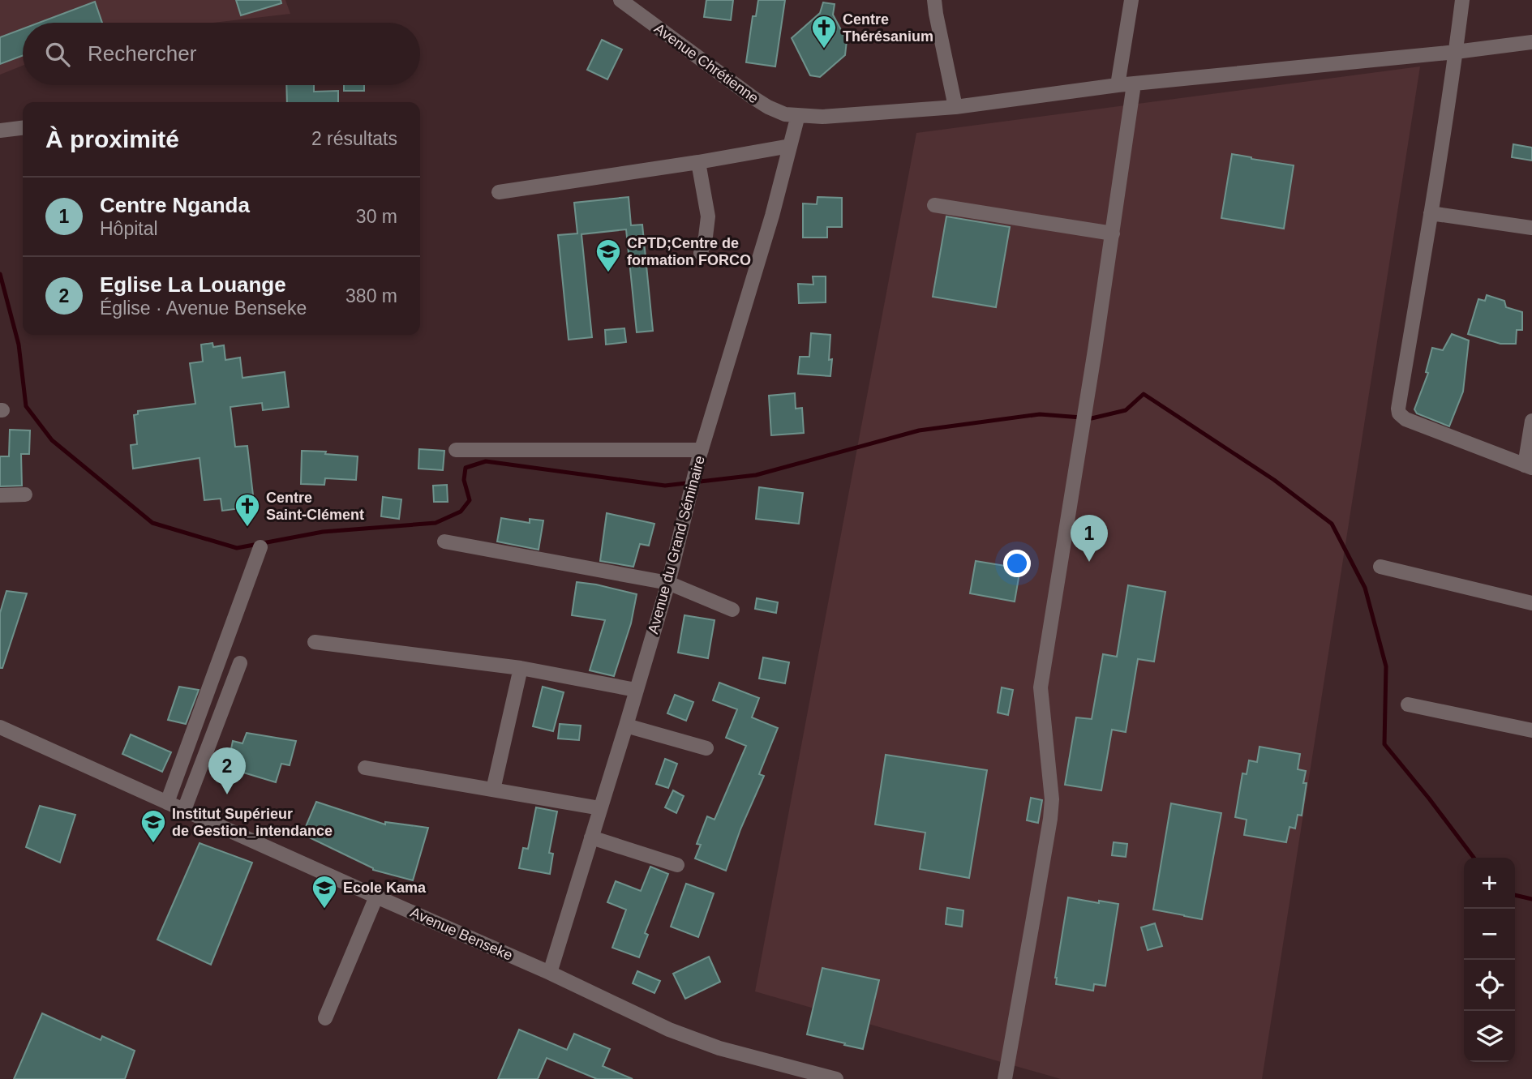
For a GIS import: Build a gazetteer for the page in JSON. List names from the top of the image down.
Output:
{
  "streets": {
    "street": ["Avenue Chrétienne", "Avenue du Grand Séminaire", "Avenue Benseke"]
  },
  "crossings": [
    ["Avenue Chrétienne", "Avenue du Grand Séminaire"],
    ["Avenue du Grand Séminaire", "Avenue Benseke"]
  ],
  "places": {
    "church": ["Centre Thérésanium", "Centre Saint-Clément"],
    "school or university": ["CPTD;Centre de formation FORCO", "Institut Supérieur de Gestion_intendance", "Ecole Kama"]
  },
  "page": {
    "search": "Rechercher",
    "heading": ["À proximité", "2 résultats"],
    "list": [
      {
        "mark": "1",
        "name": "Centre Nganda",
        "note": "Hôpital",
        "value": "30 m"
      },
      {
        "mark": "2",
        "name": "Eglise La Louange",
        "note": "Église · Avenue Benseke",
        "value": "380 m"
      }
    ],
    "pins": ["1", "2"],
    "map_buttons": ["+", "−"]
  }
}
